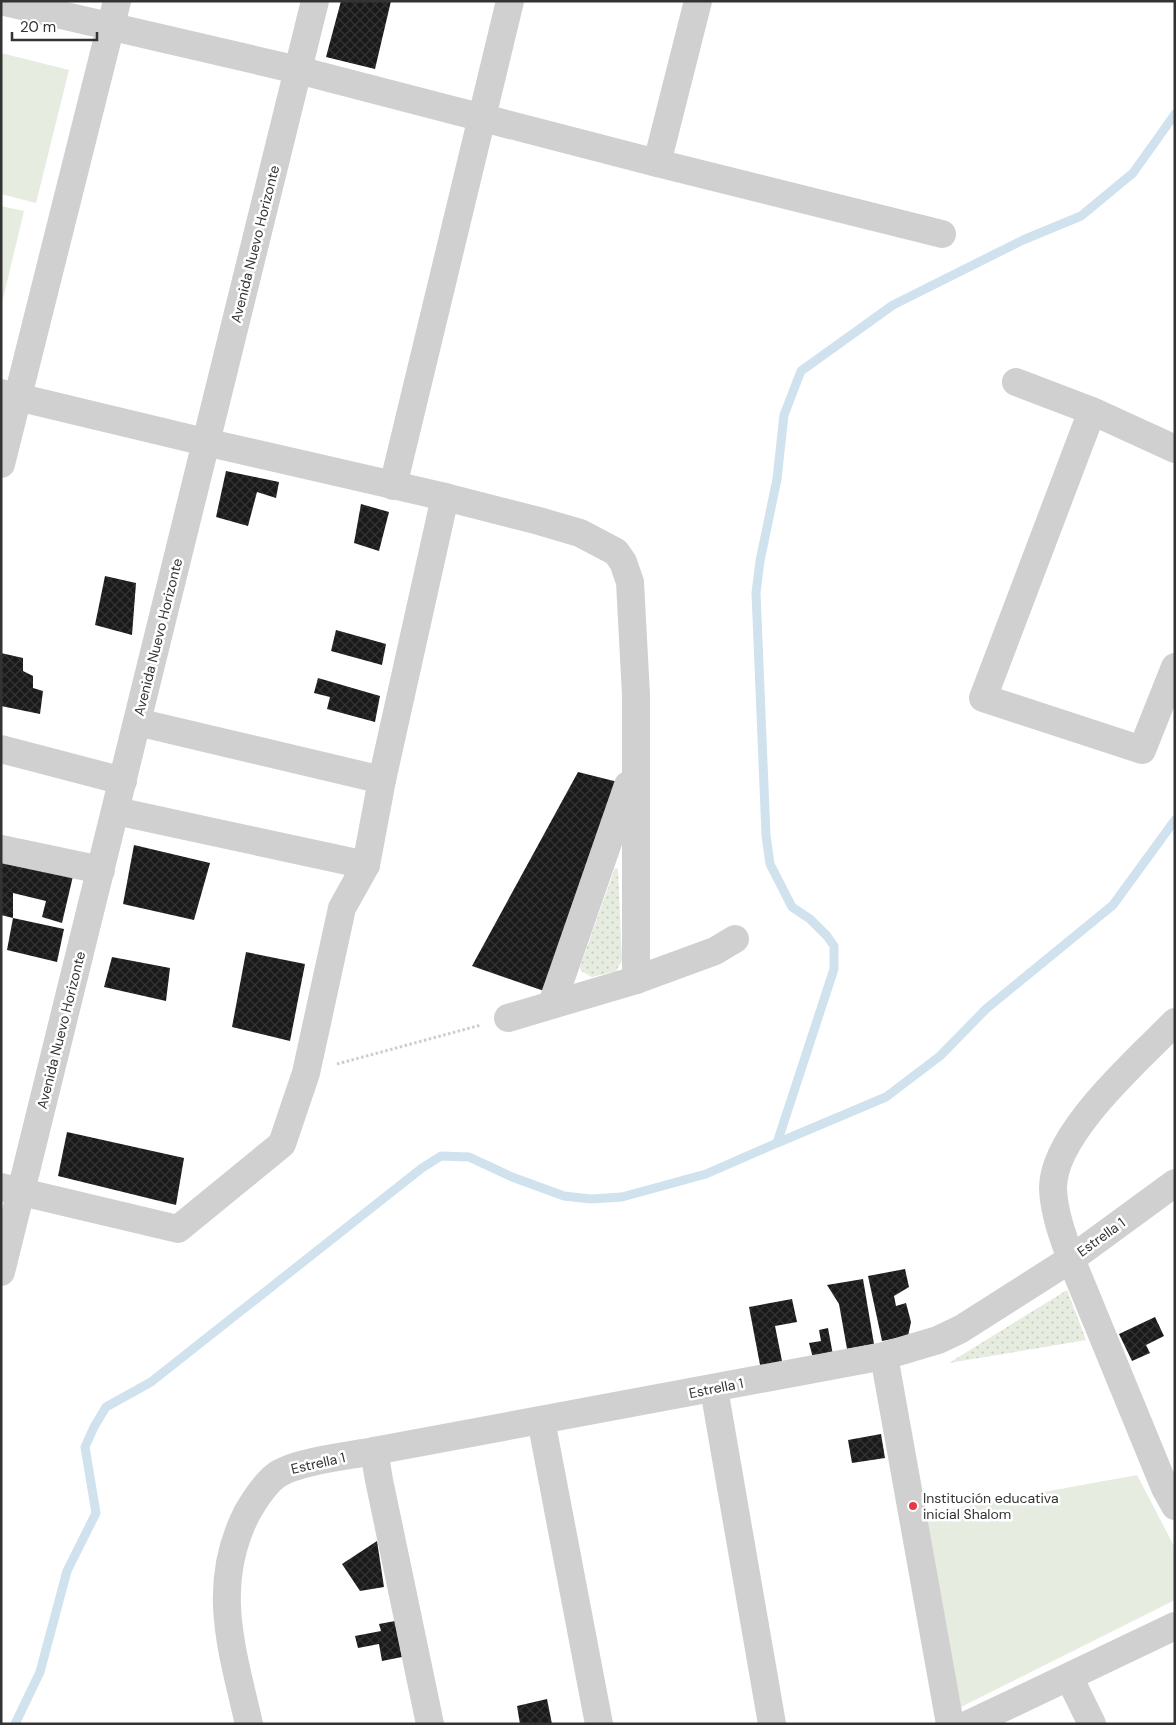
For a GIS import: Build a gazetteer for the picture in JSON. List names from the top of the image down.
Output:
{
  "streets": {
    "street": ["Avenida Nuevo Horizonte", "Estrella 1"]
  },
  "places": ["Institución educativa inicial Shalom"],
  "scale_bar": "20 m"
}
